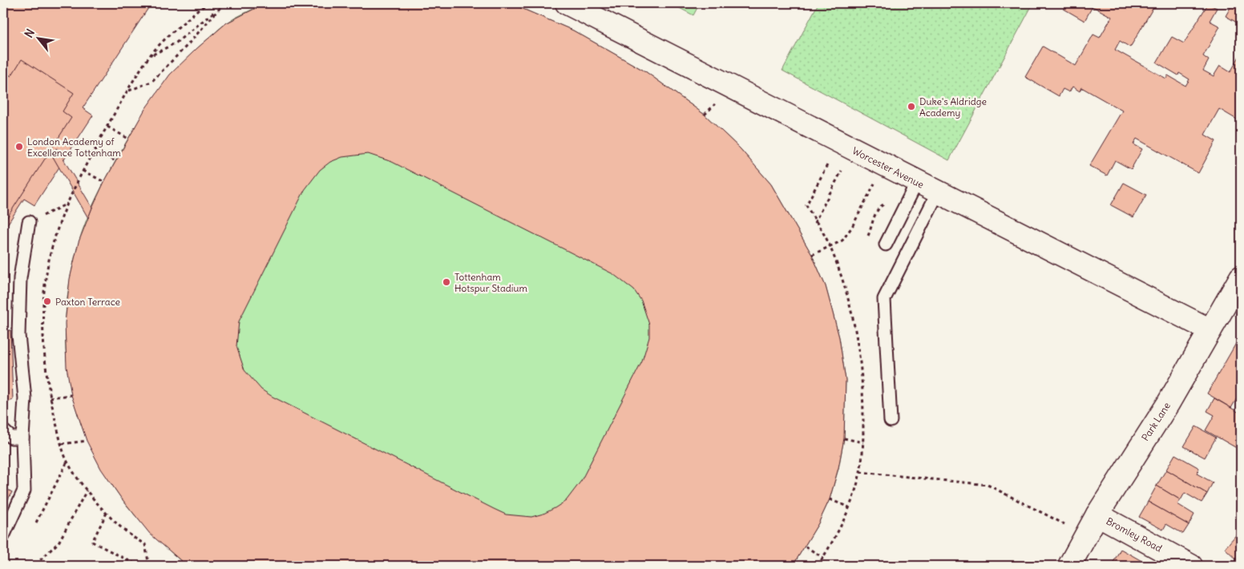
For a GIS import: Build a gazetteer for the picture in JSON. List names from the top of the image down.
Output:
{
  "streets": {
    "street": ["Worcester Avenue", "Park Lane", "Bromley Road"]
  },
  "crossings": [
    ["Worcester Avenue", "Park Lane"],
    ["Park Lane", "Bromley Road"]
  ],
  "places": [
    "Duke's Aldridge Academy",
    "London Academy of Excellence Tottenham",
    "Tottenham Hotspur Stadium",
    "Paxton Terrace"
  ],
  "north": "top left"
}
